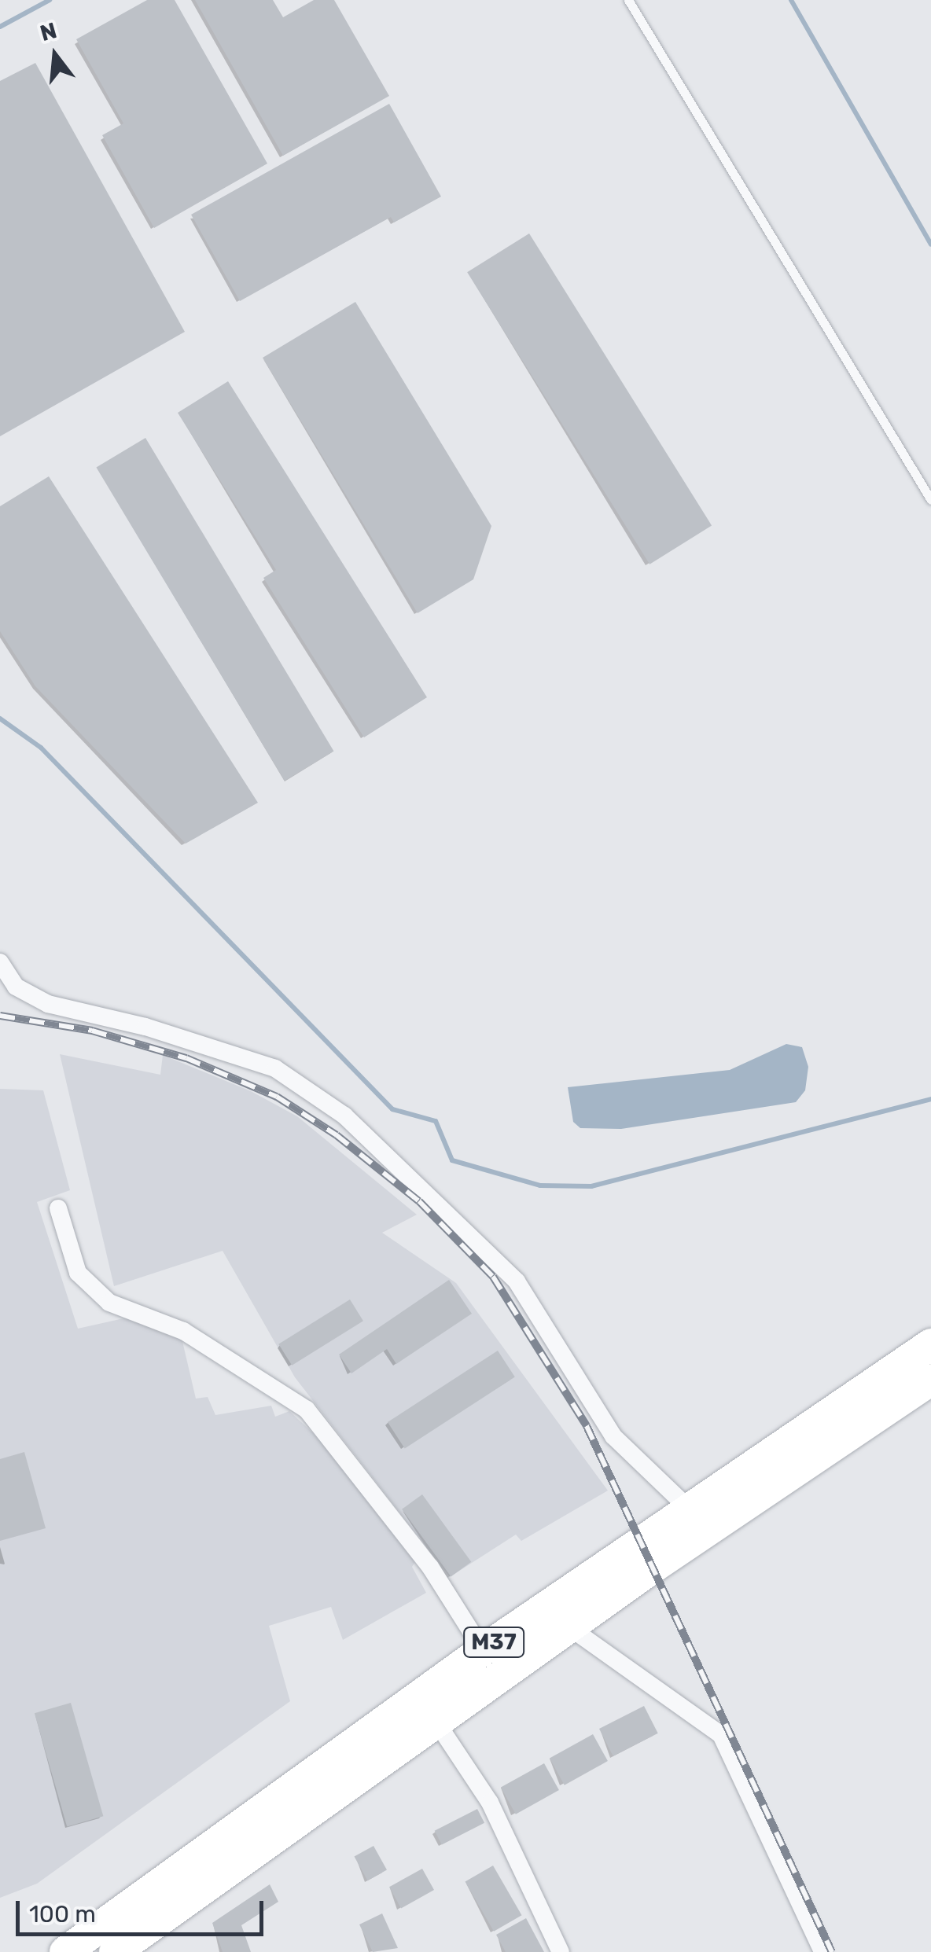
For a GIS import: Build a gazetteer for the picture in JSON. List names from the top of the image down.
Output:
{
  "streets": {
    "highway": ["M37"]
  },
  "scale_bar": "100 m",
  "north": "top"
}
